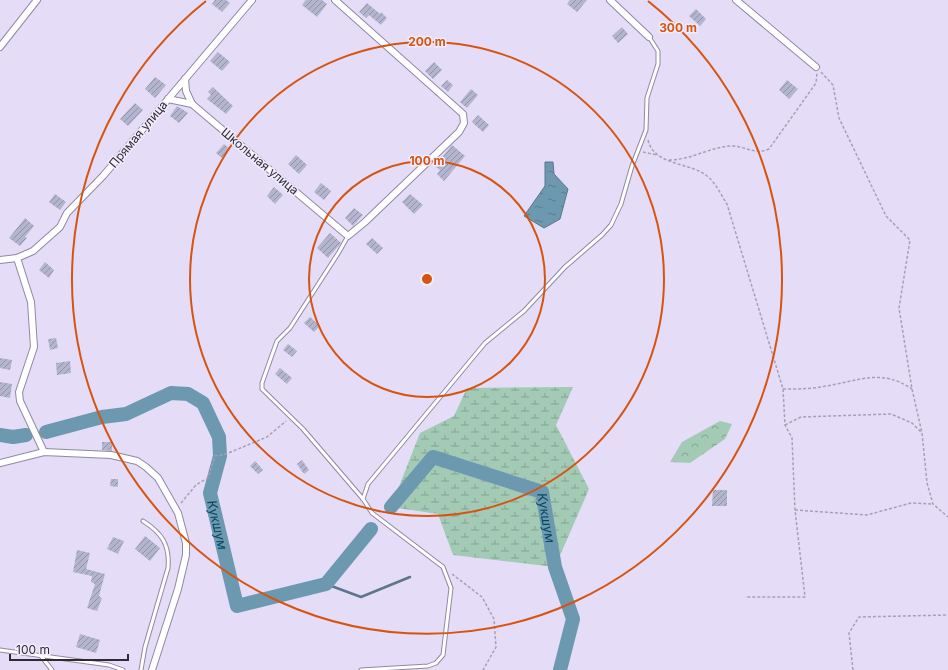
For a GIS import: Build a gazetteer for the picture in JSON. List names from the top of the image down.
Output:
{
  "streets": {
    "street": ["Прямая улица", "Школьная улица"]
  },
  "water": ["Кукшум"],
  "scale_bar": "100 m",
  "rings": ["300 m", "200 m", "100 m"]
}
